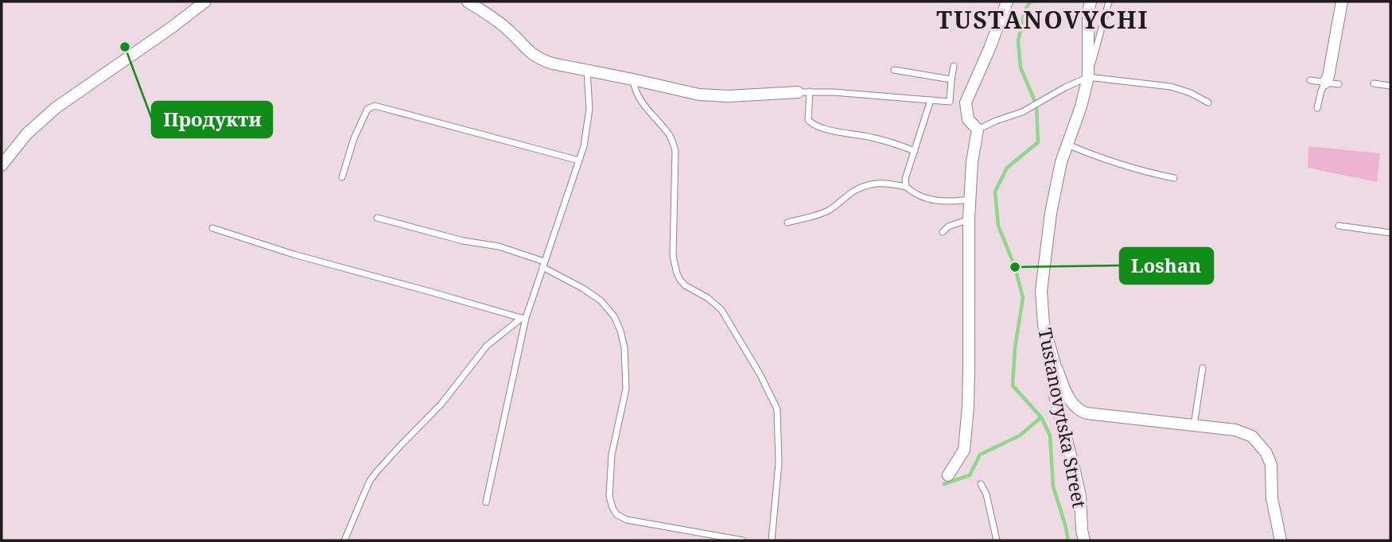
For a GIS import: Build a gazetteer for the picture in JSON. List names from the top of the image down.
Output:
{
  "streets": {
    "street": ["Tustanovytska Street"]
  },
  "districts": ["TUSTANOVYCHI"],
  "places": ["Продукти", "Loshan"]
}
